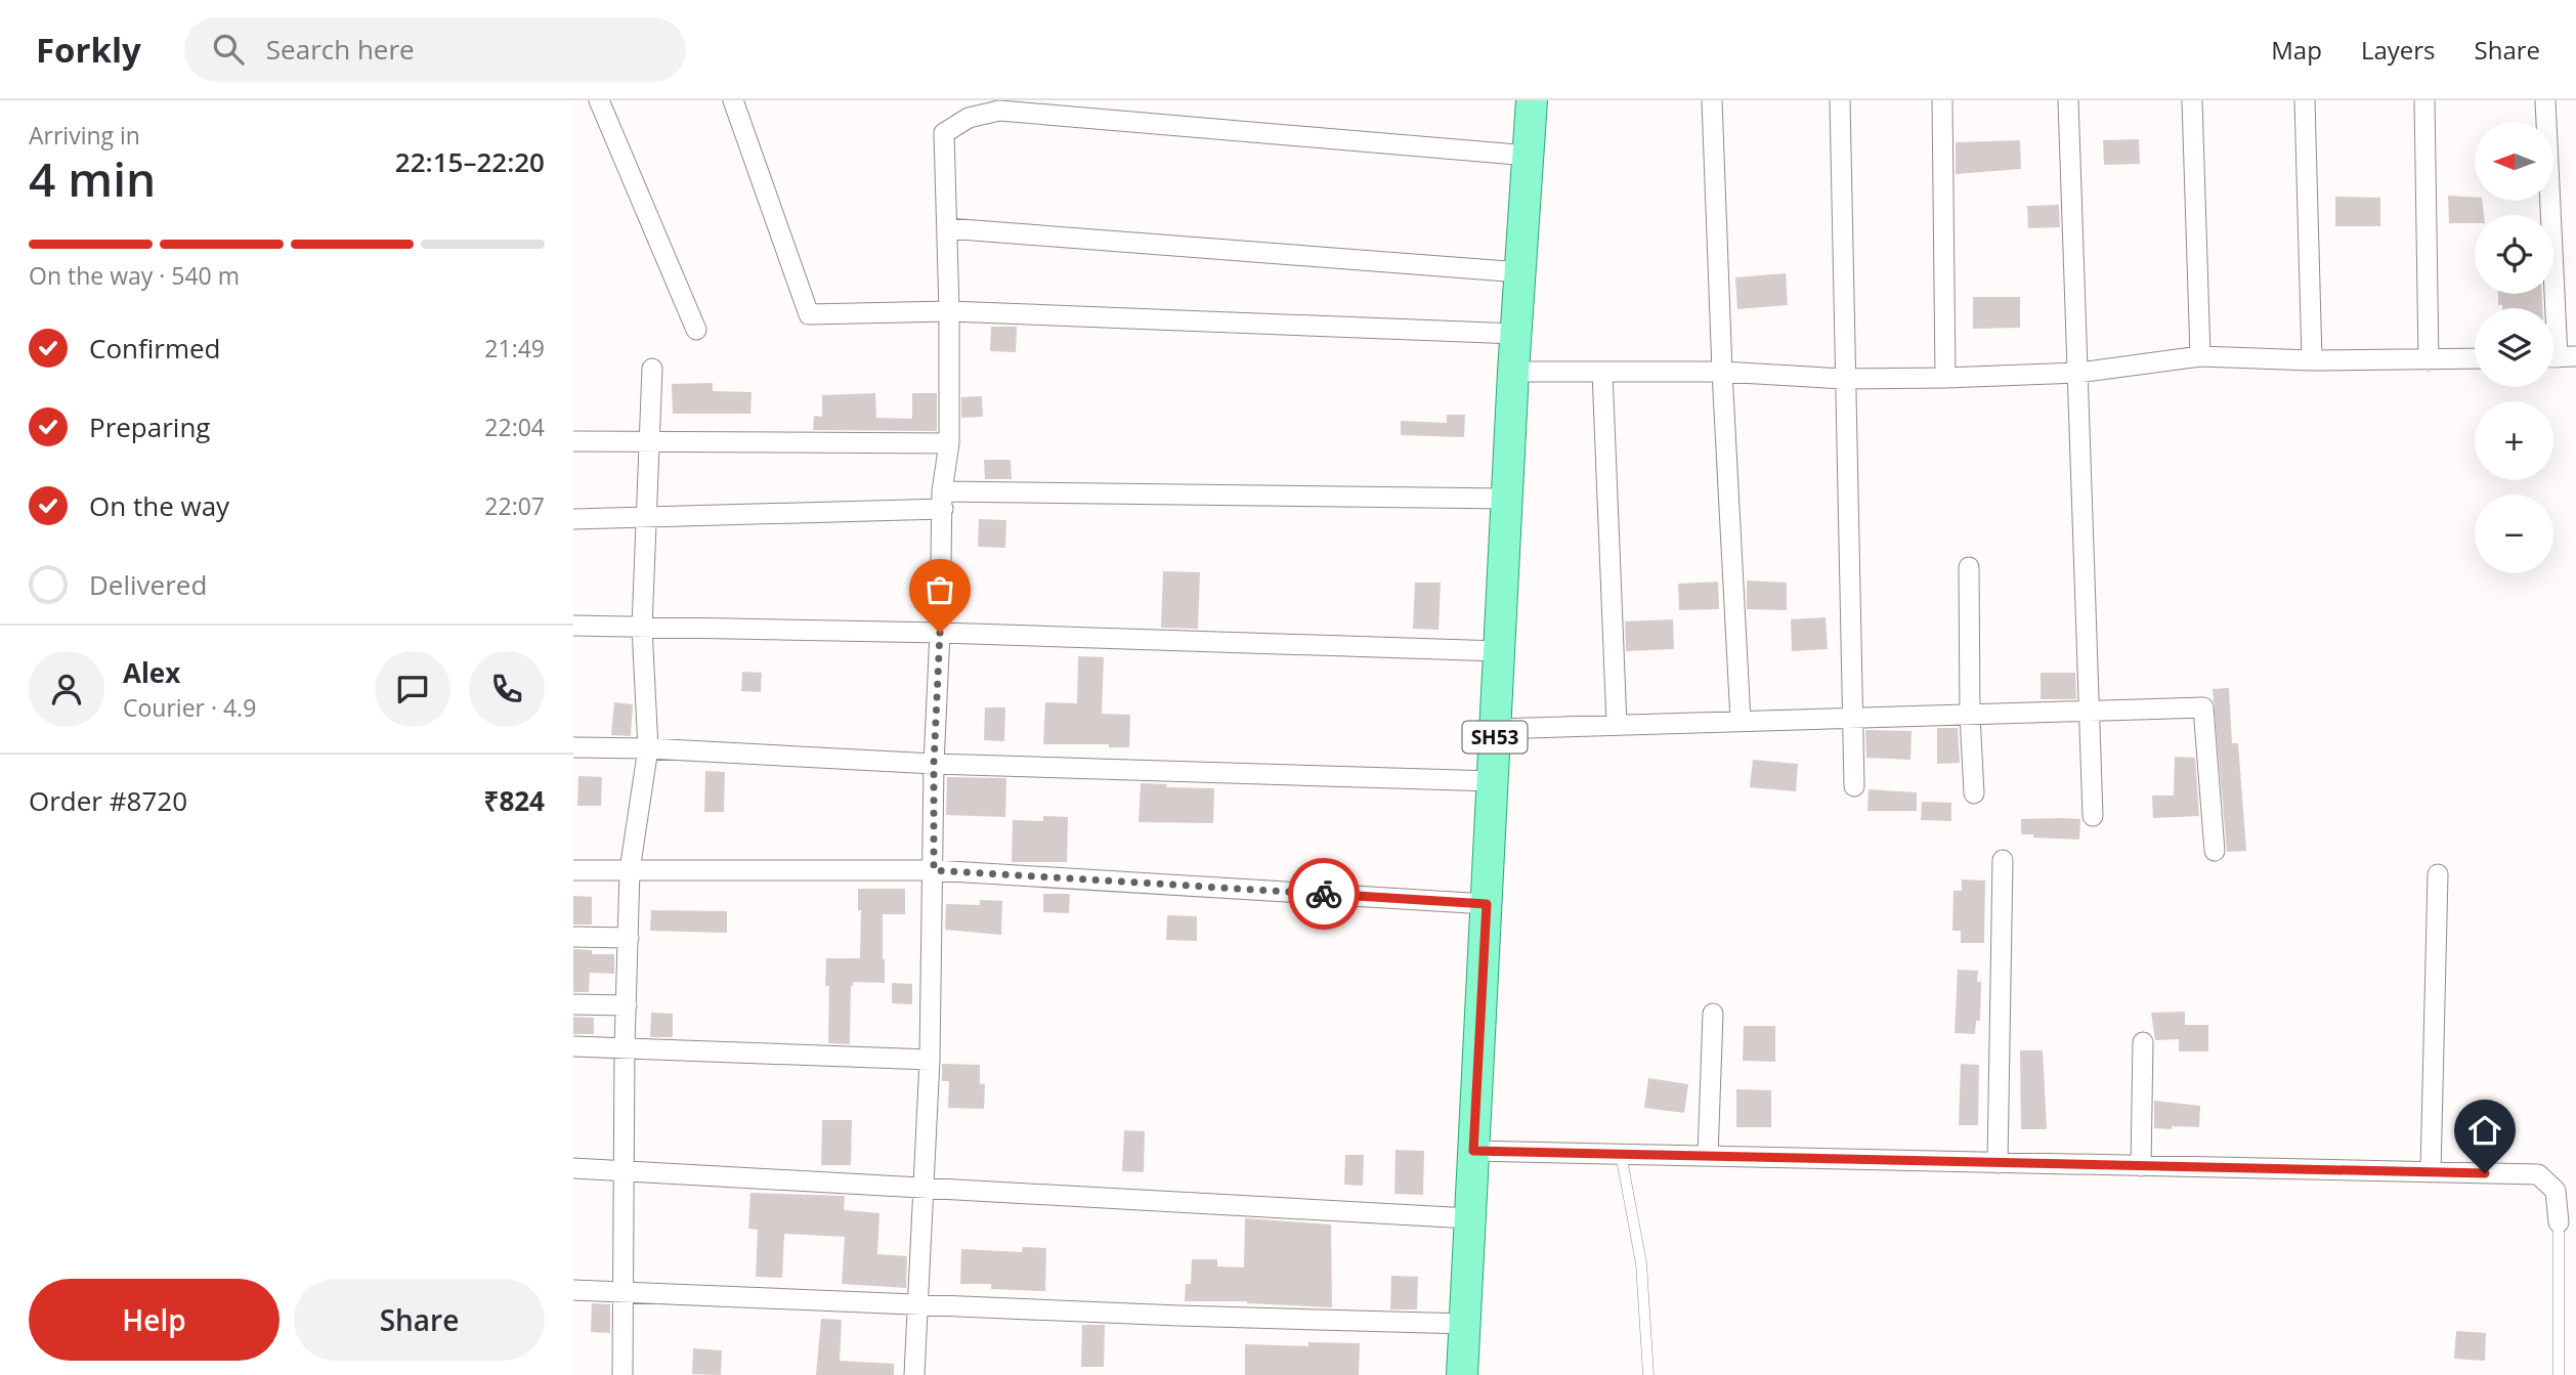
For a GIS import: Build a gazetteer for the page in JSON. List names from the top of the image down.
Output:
{
  "streets": {
    "main road": ["SH53"]
  },
  "north": "left",
  "page": {
    "header": "Forkly",
    "search": "Search here",
    "nav": ["Map", "Layers", "Share"],
    "heading": ["4 min", "Arriving in", "22:15–22:20"],
    "panel": [
      "Alex",
      "Courier · 4.9",
      "Order #8720",
      "₹824"
    ],
    "map_buttons": ["+", "−"],
    "bar": "On the way · 540 m",
    "list": [
      ["Confirmed", "21:49"],
      ["Preparing", "22:04"],
      ["On the way", "22:07"],
      "Delivered"
    ],
    "buttons": ["Help", "Share"]
  }
}
